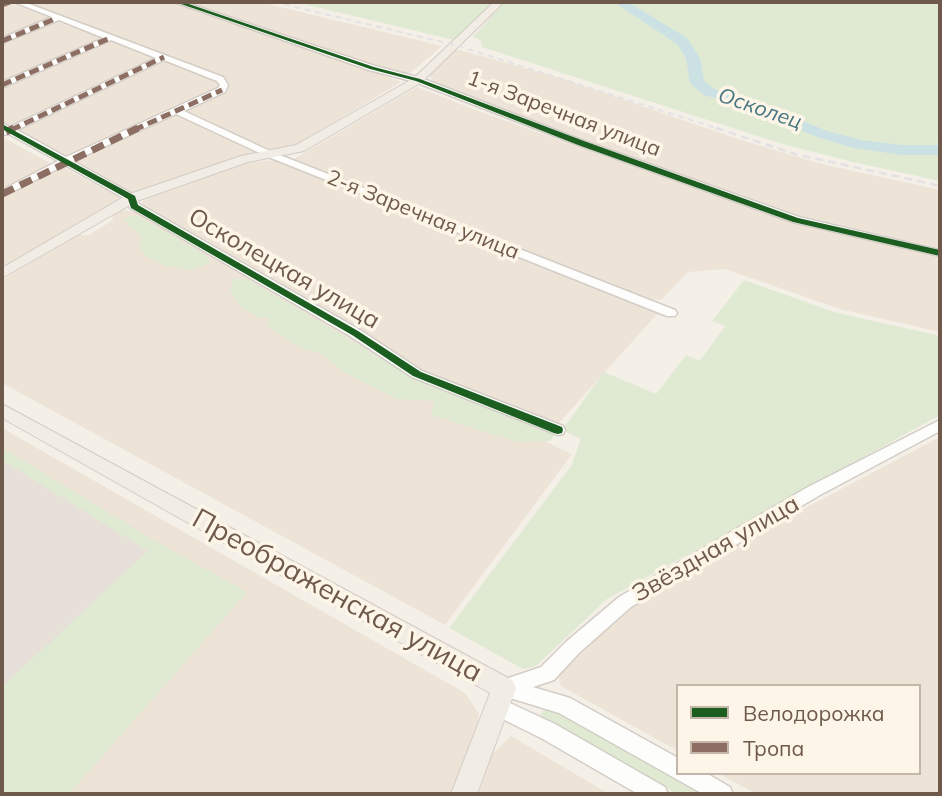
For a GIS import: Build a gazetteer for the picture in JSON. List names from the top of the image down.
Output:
{
  "streets": {
    "main road": ["Преображенская улица"],
    "street": [
      "1-я Заречная улица",
      "2-я Заречная улица",
      "Осколецкая улица",
      "Звёздная улица"
    ]
  },
  "crossings": [
    ["Звёздная улица", "Преображенская улица"]
  ],
  "water": ["Осколец"],
  "legend": ["Велодорожка", "Тропа"]
}
